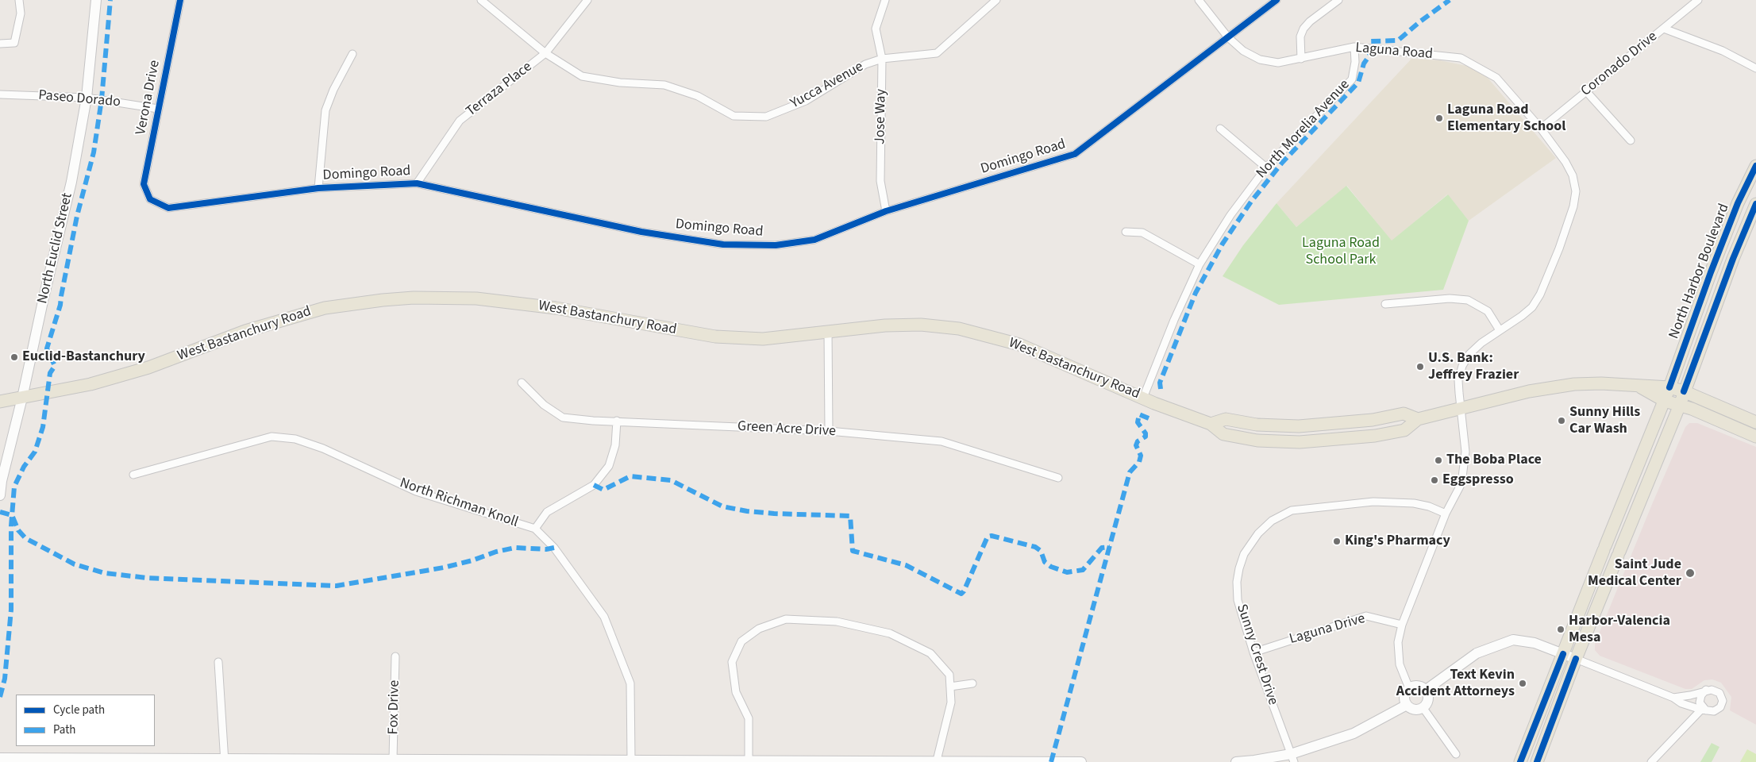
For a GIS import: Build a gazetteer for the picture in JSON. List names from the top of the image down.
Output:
{
  "streets": {
    "main road": ["North Harbor Boulevard", "West Bastanchury Road"],
    "street": [
      "Laguna Road",
      "Coronado Drive",
      "Yucca Avenue",
      "Terraza Place",
      "Verona Drive",
      "Paseo Dorado",
      "Jose Way",
      "North Morelia Avenue",
      "Domingo Road",
      "North Euclid Street",
      "Green Acre Drive",
      "North Richman Knoll",
      "Laguna Drive",
      "Sunny Crest Drive",
      "Fox Drive"
    ]
  },
  "crossings": [
    ["Laguna Road", "Coronado Drive"],
    ["Laguna Road", "North Morelia Avenue"],
    ["Laguna Road", "Domingo Road"],
    ["Laguna Road", "West Bastanchury Road"],
    ["Yucca Avenue", "Terraza Place"],
    ["Yucca Avenue", "Jose Way"],
    ["Terraza Place", "Domingo Road"],
    ["Verona Drive", "Paseo Dorado"],
    ["Verona Drive", "Domingo Road"],
    ["Paseo Dorado", "North Euclid Street"],
    ["Jose Way", "Domingo Road"],
    ["North Morelia Avenue", "West Bastanchury Road"],
    ["North Euclid Street", "West Bastanchury Road"],
    ["North Harbor Boulevard", "West Bastanchury Road"],
    ["Laguna Drive", "Sunny Crest Drive"]
  ],
  "parks": ["Laguna Road School Park"],
  "places": [
    "Laguna Road Elementary School",
    "Euclid-Bastanchury",
    "U.S. Bank: Jeffrey Frazier",
    "Sunny Hills Car Wash",
    "The Boba Place",
    "Eggspresso",
    "King's Pharmacy",
    "Saint Jude Medical Center",
    "Harbor-Valencia Mesa",
    "Text Kevin Accident Attorneys"
  ],
  "legend": ["Cycle path", "Path"]
}
